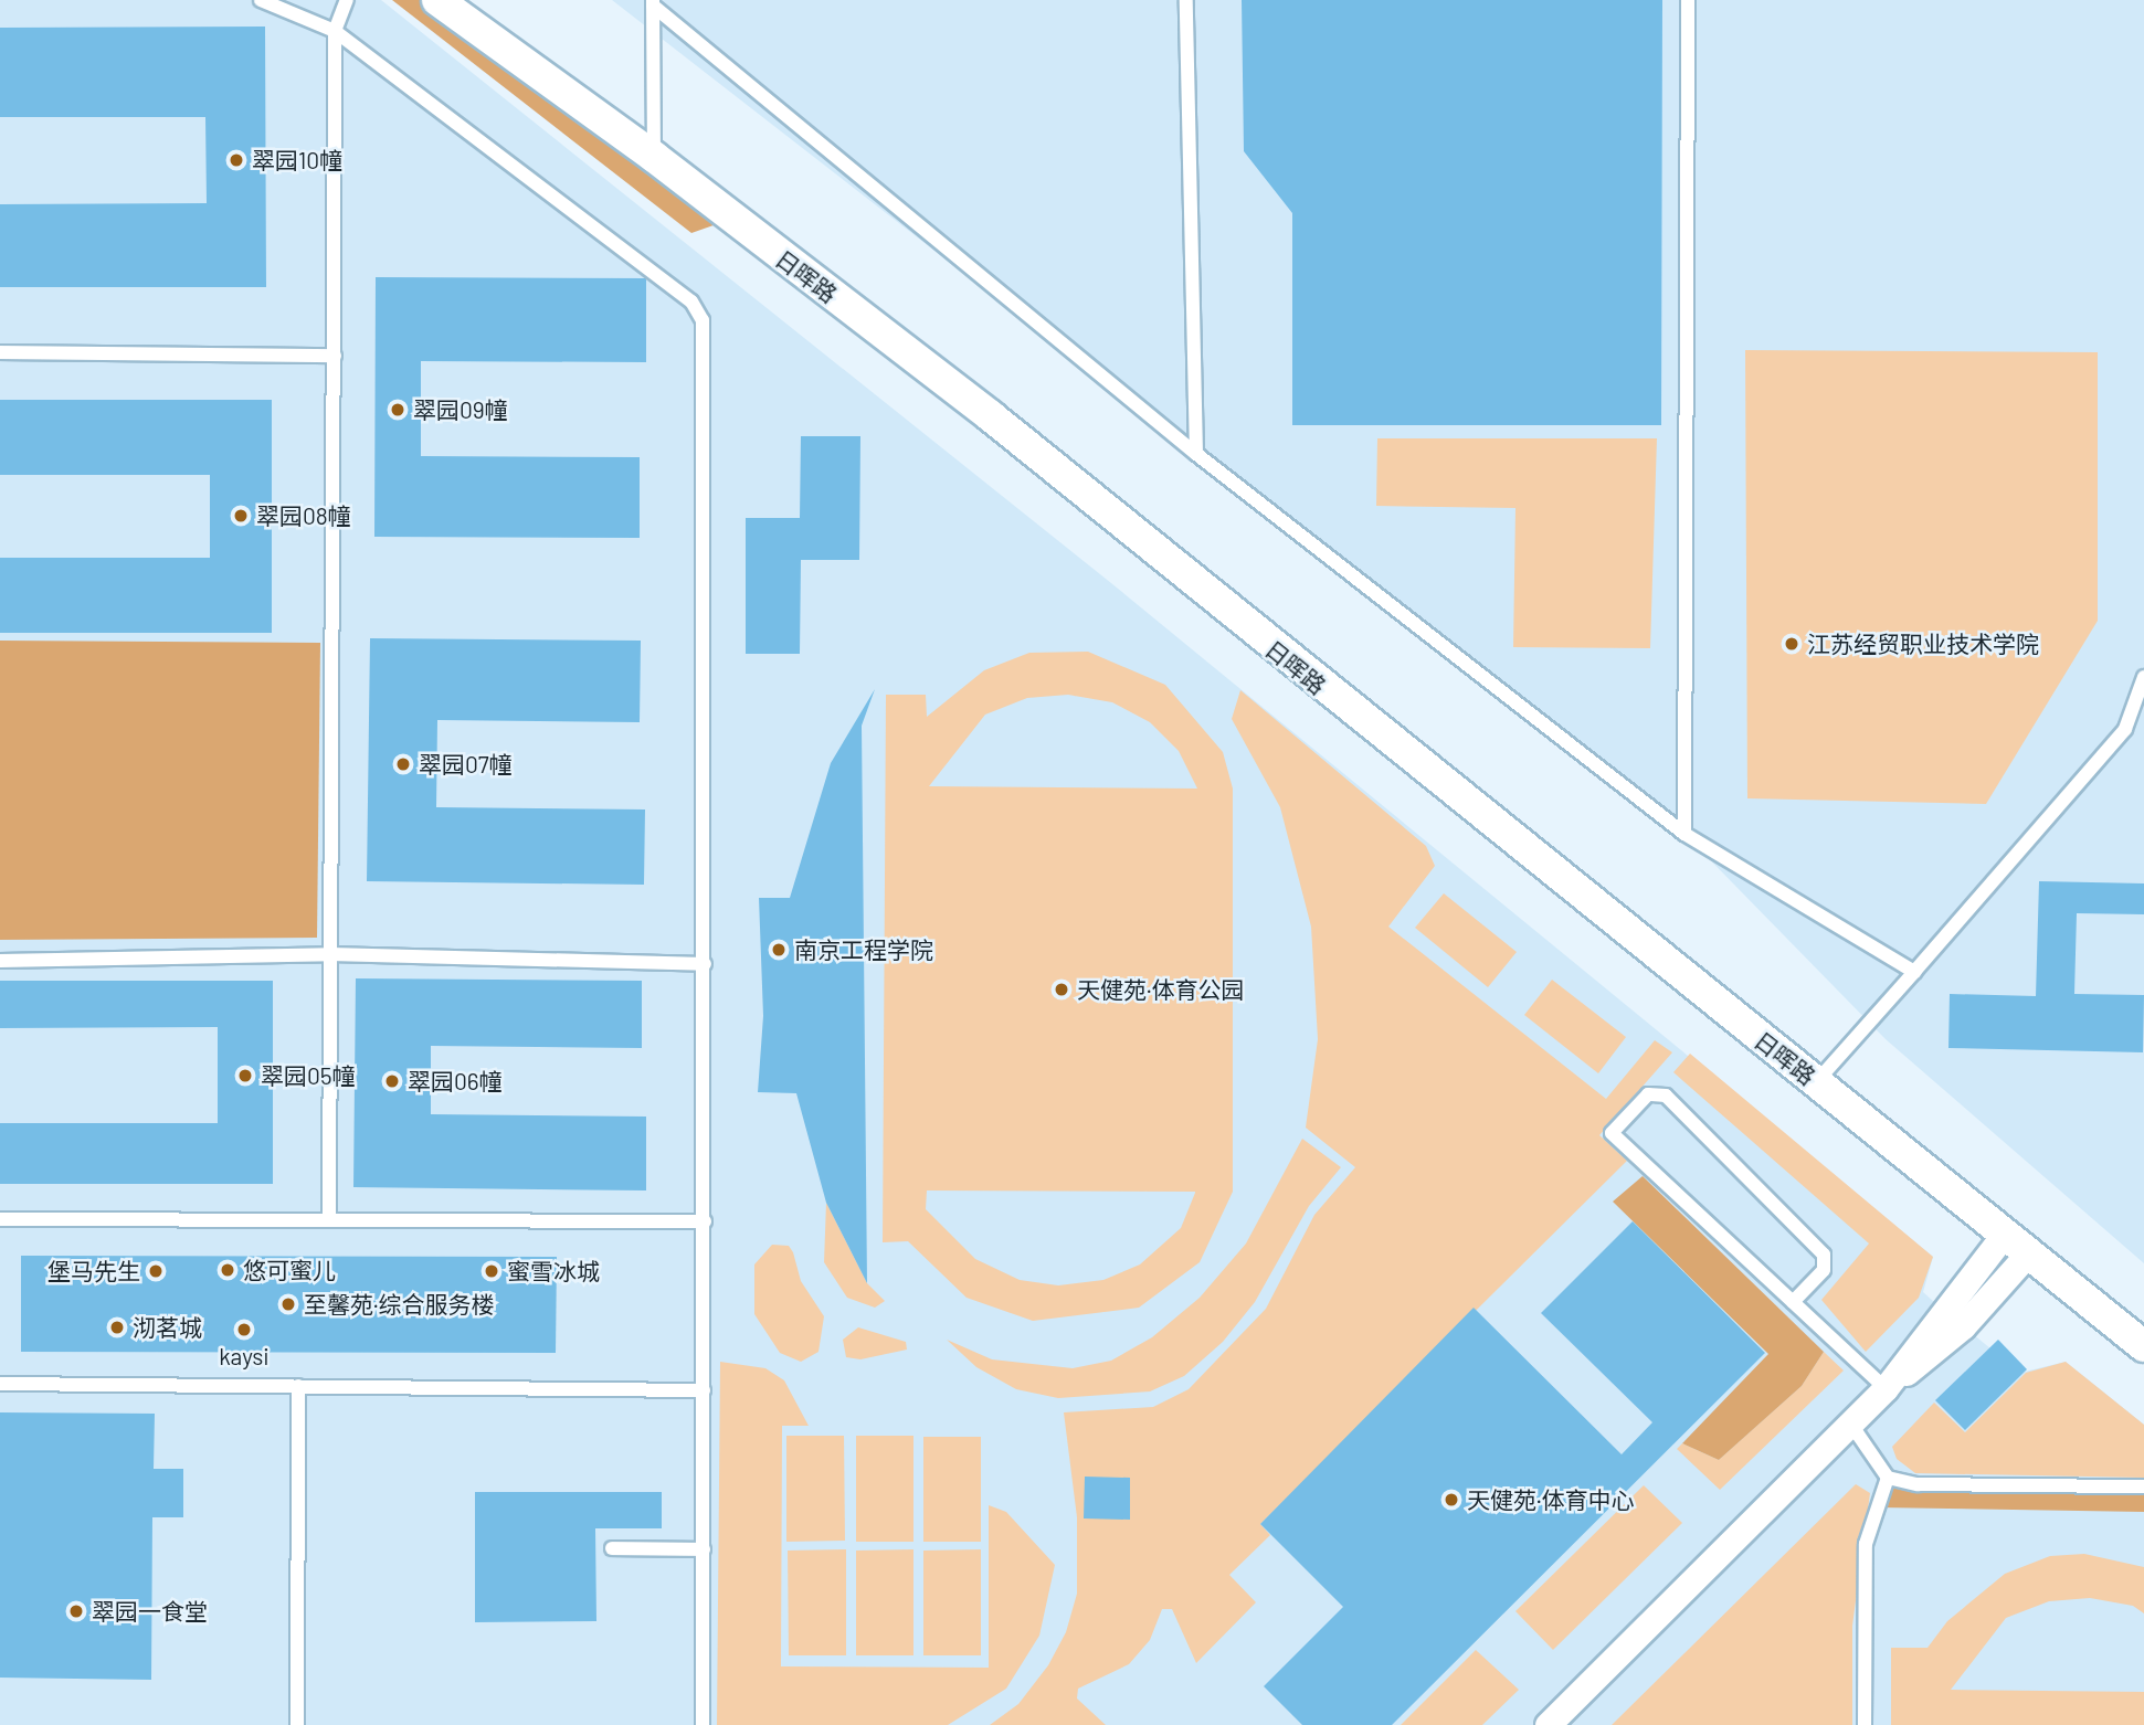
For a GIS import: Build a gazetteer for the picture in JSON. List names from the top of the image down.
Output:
{
  "streets": {
    "street": ["日晖路"]
  },
  "places": [
    "翠园10幢",
    "翠园09幢",
    "翠园08幢",
    "江苏经贸职业技术学院",
    "翠园07幢",
    "南京工程学院",
    "天健苑·体育公园",
    "翠园05幢",
    "翠园06幢",
    "悠可蜜儿",
    "堡马先生",
    "蜜雪冰城",
    "至馨苑·综合服务楼",
    "沏茗城",
    "kaysi",
    "天健苑·体育中心",
    "翠园一食堂"
  ]
}
